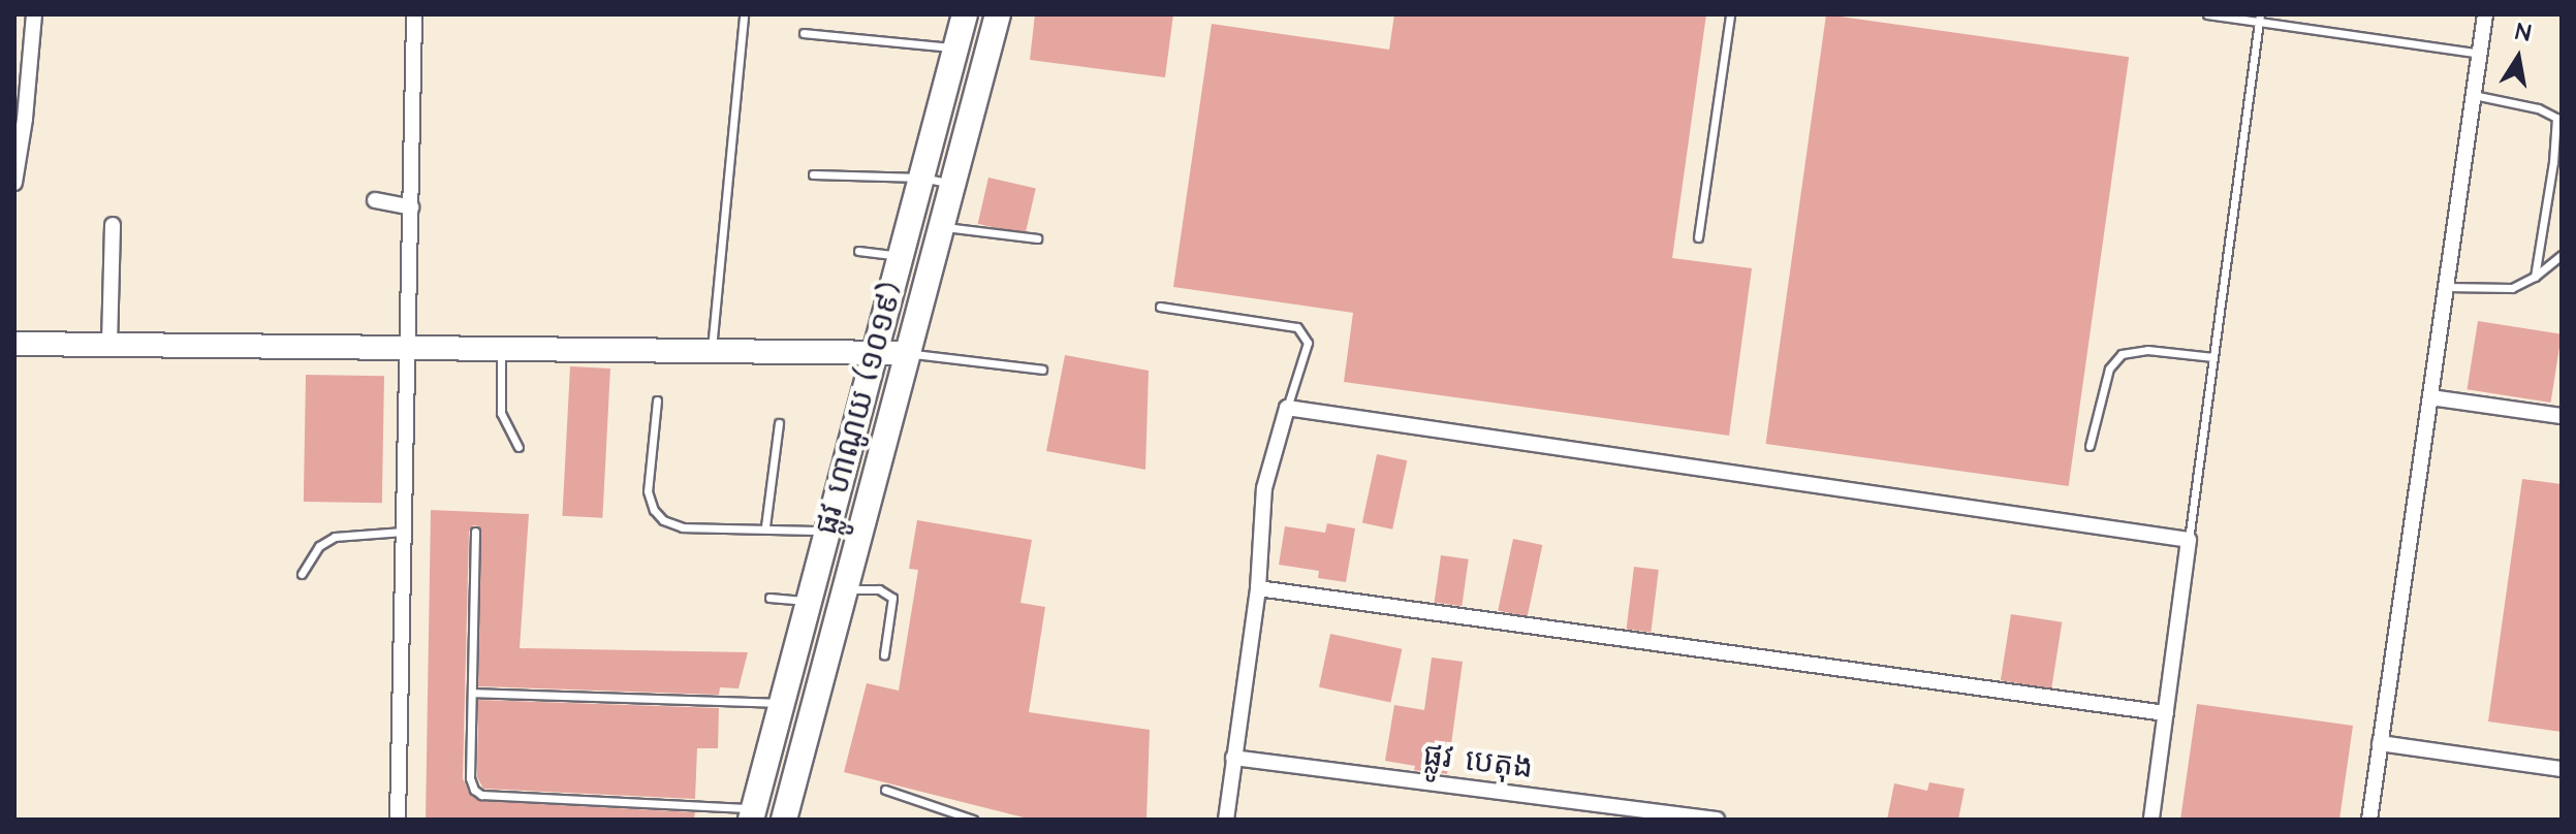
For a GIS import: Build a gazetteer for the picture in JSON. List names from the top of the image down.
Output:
{
  "streets": {
    "main road": ["ផ្លូវ ហាណូយ (១០១៩)"],
    "street": ["ផ្លូវ បេតុង"]
  },
  "north": "top"
}
